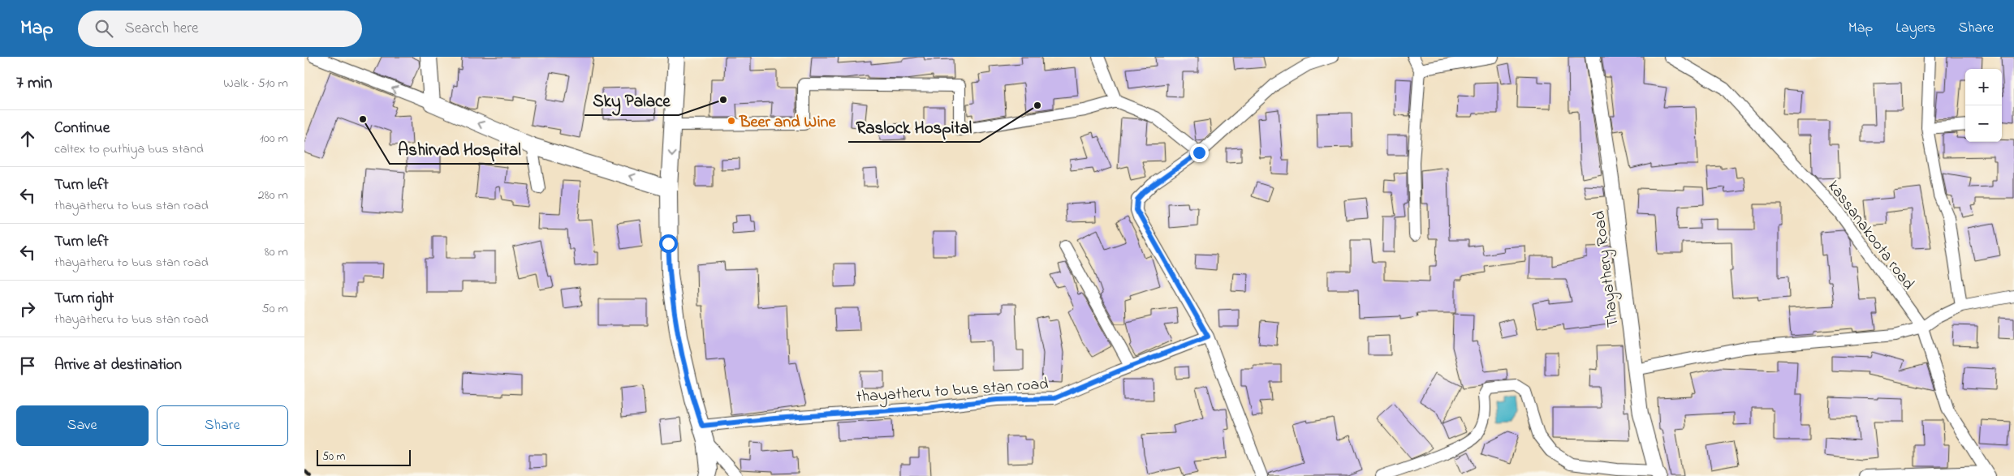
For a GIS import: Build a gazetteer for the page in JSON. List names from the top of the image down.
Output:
{
  "streets": {
    "street": ["kassanakoota road", "Thayathery Road", "thayatheru to bus stan road"]
  },
  "places": [
    "Sky Palace",
    "Raslock Hospital",
    "Ashirvad Hospital",
    "Beer and Wine"
  ],
  "scale_bar": "50 m",
  "page": {
    "header": "Map",
    "search": "Search here",
    "nav": ["Map", "Layers", "Share"],
    "heading": ["7 min", "Walk · 510 m"],
    "map_buttons": ["+", "−"],
    "list": [
      ["Continue", "caltex to puthiya bus stand", "100 m"],
      ["Turn left", "thayatheru to bus stan road", "280 m"],
      ["Turn left", "thayatheru to bus stan road", "80 m"],
      ["Turn right", "thayatheru to bus stan road", "50 m"],
      "Arrive at destination"
    ],
    "buttons": ["Save", "Share"],
    "scale": "50 m"
  }
}
